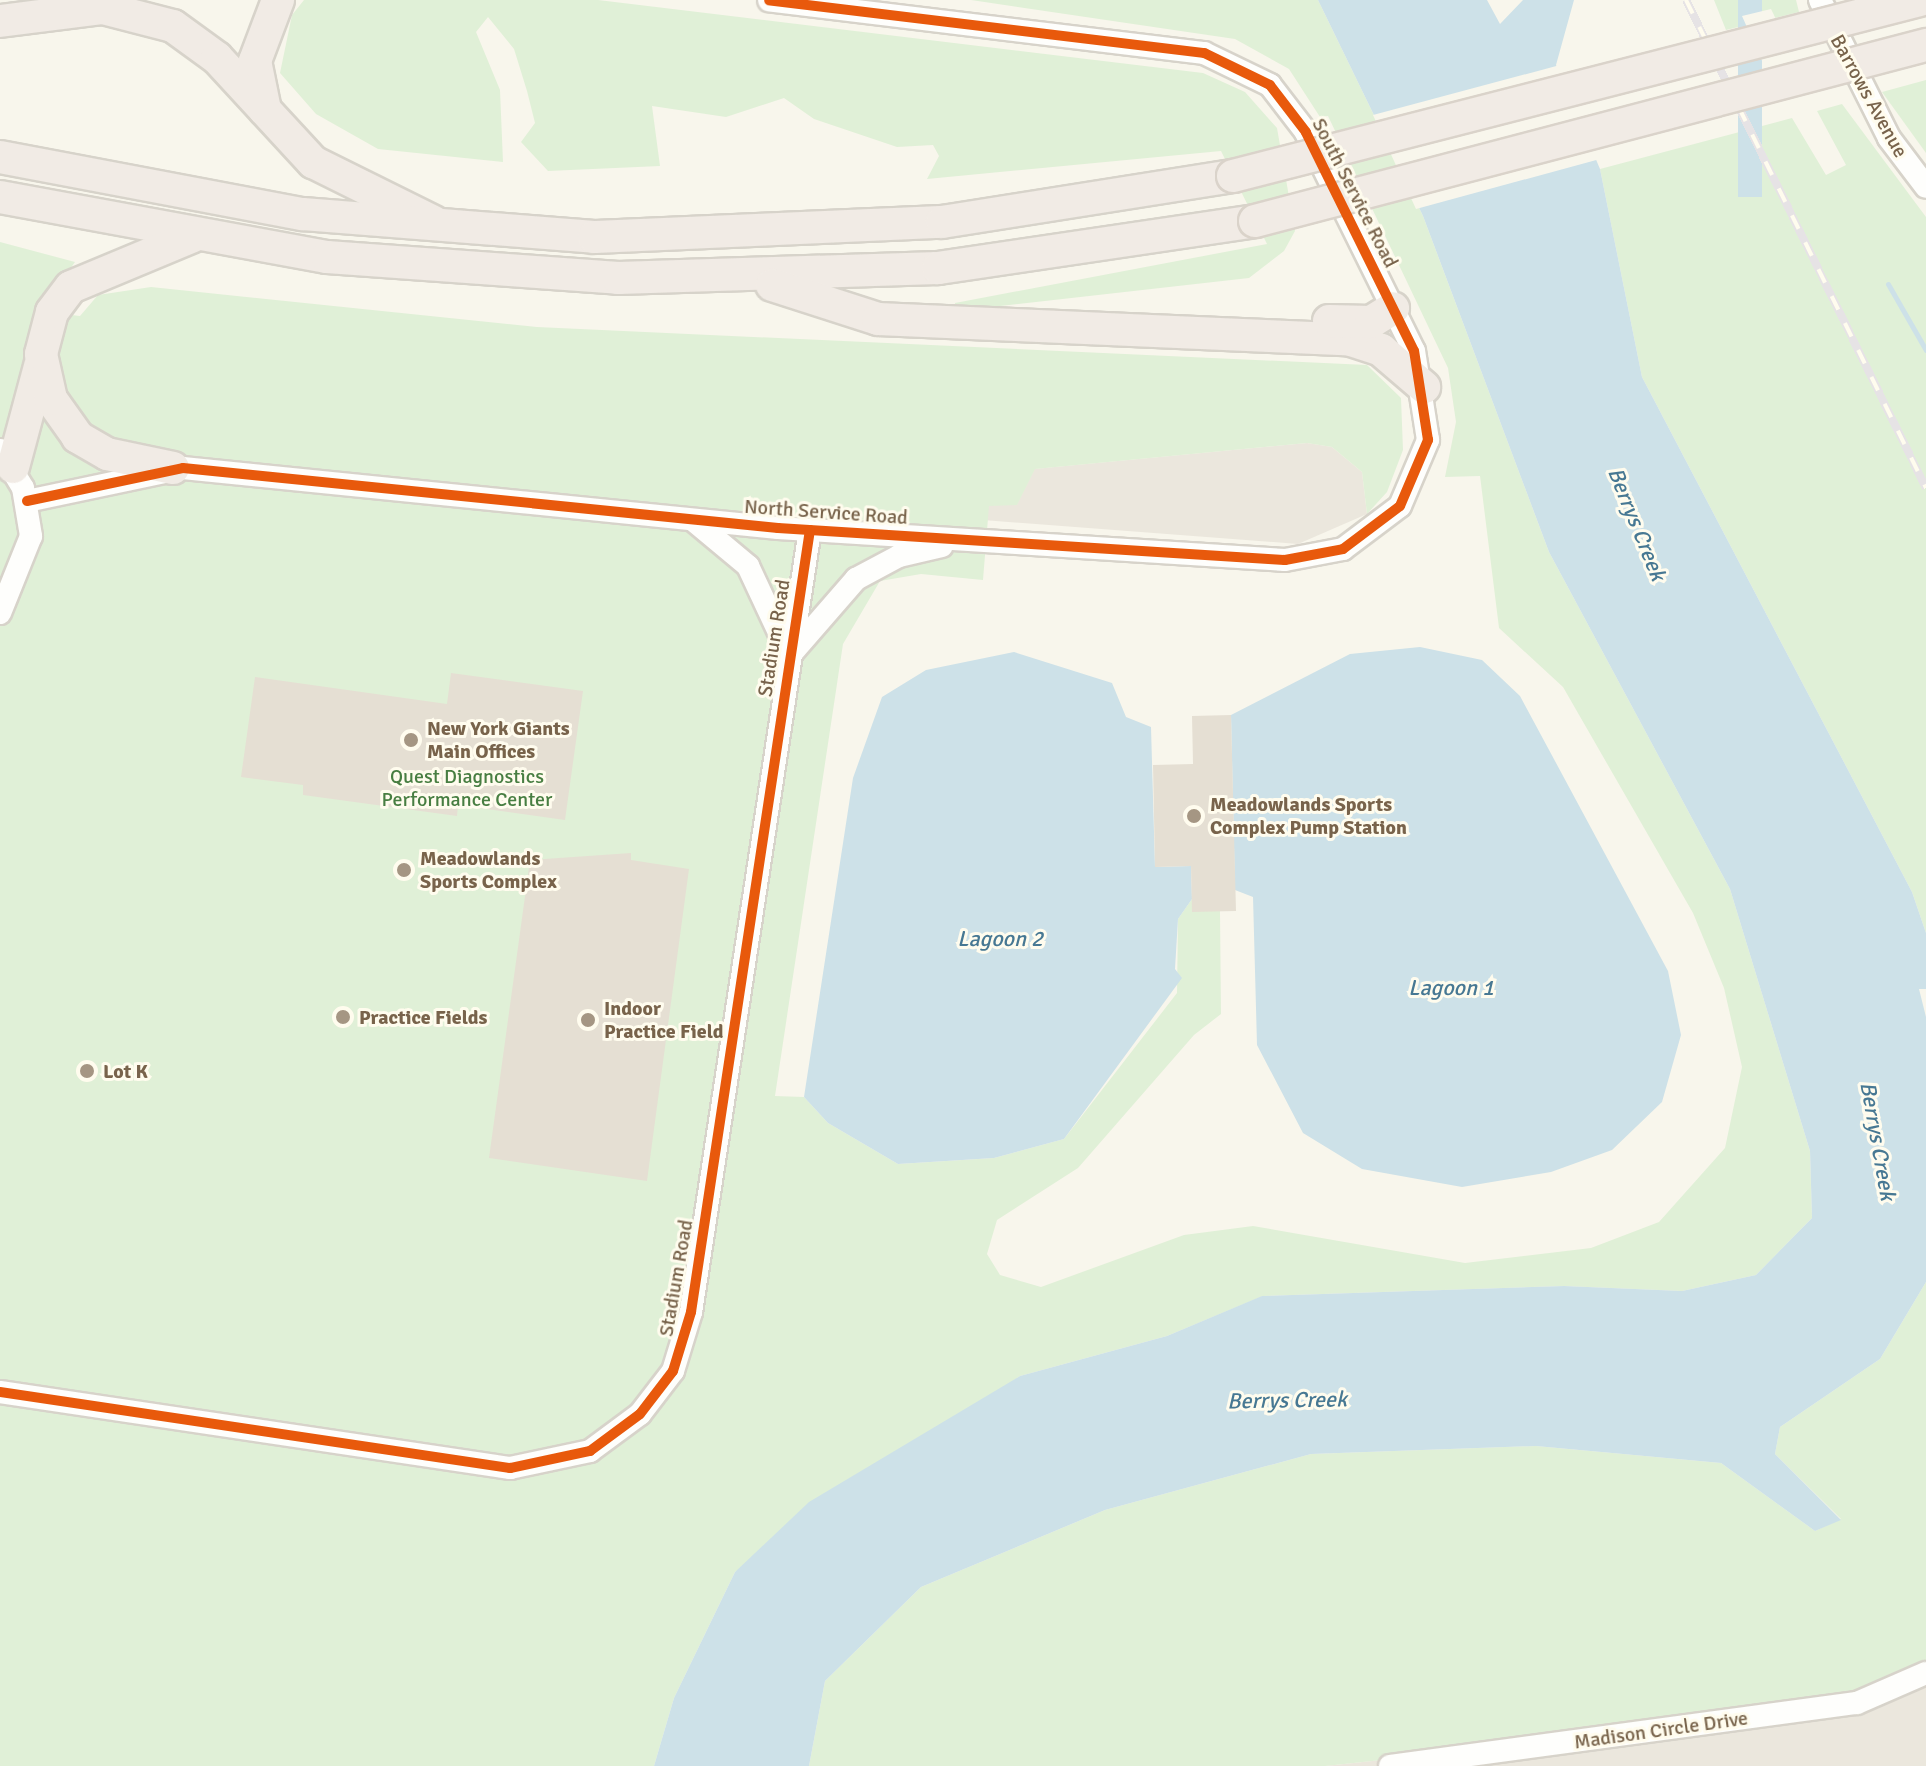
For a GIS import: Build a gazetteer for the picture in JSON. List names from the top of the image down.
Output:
{
  "streets": {
    "street": [
      "Barrows Avenue",
      "South Service Road",
      "North Service Road",
      "Stadium Road",
      "Madison Circle Drive"
    ]
  },
  "crossings": [
    ["South Service Road", "North Service Road"],
    ["North Service Road", "Stadium Road"]
  ],
  "water": ["Berrys Creek", "Lagoon 2", "Lagoon 1"],
  "parks": ["Quest Diagnostics Performance Center"],
  "places": [
    "New York Giants Main Offices",
    "Meadowlands Sports Complex Pump Station",
    "Meadowlands Sports Complex",
    "Practice Fields",
    "Indoor Practice Field",
    "Lot K"
  ]
}
